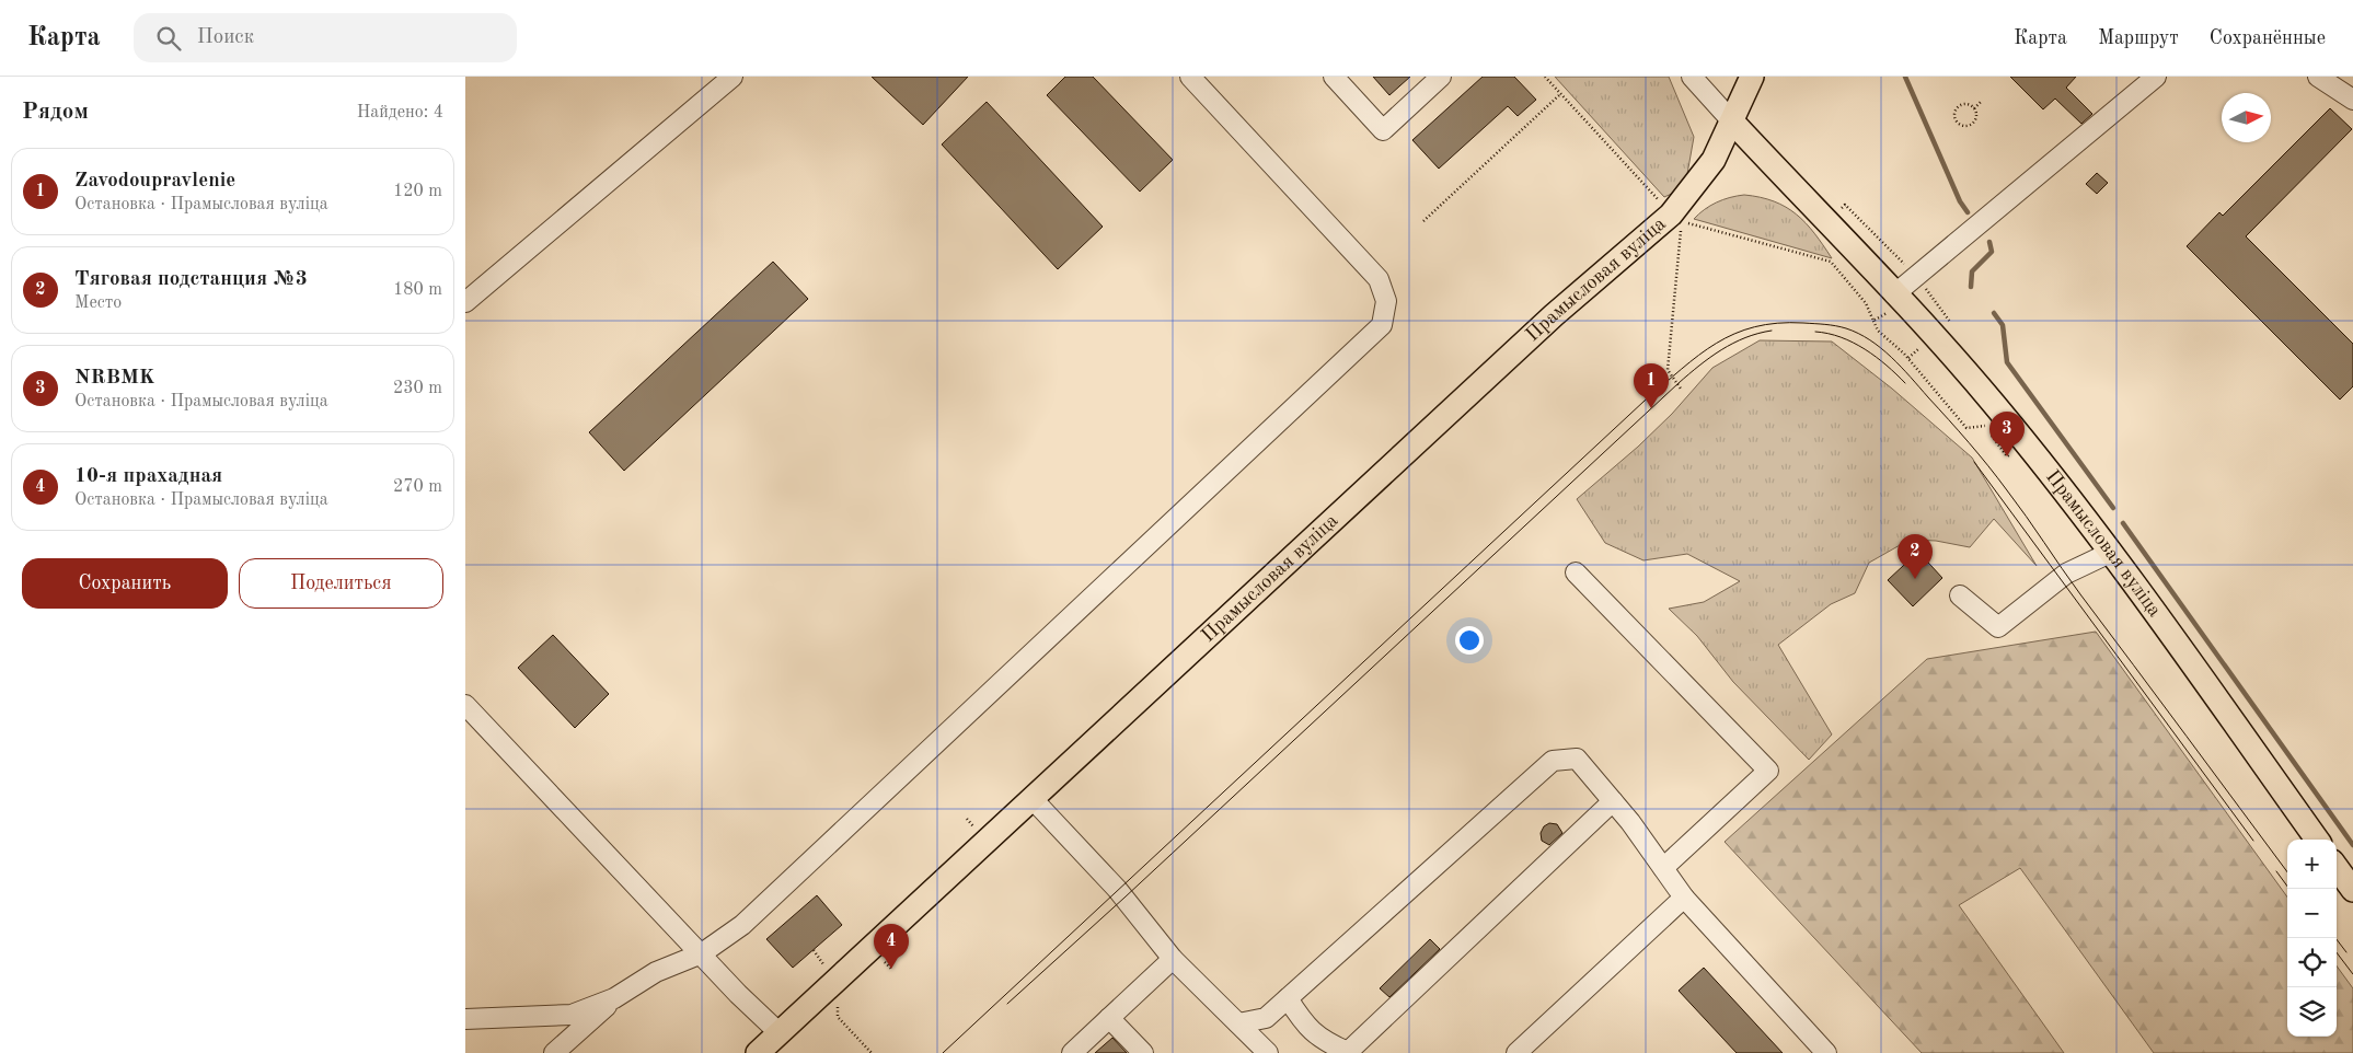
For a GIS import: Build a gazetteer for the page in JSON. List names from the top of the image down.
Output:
{
  "streets": {
    "main road": ["Прамысловая вуліца"]
  },
  "north": "right",
  "page": {
    "header": "Карта",
    "search": "Поиск",
    "nav": ["Карта", "Маршрут", "Сохранённые"],
    "heading": ["Рядом", "Найдено: 4"],
    "list": [
      {
        "mark": "1",
        "name": "Zavodoupravlenie",
        "note": "Остановка · Прамысловая вуліца",
        "value": "120 m"
      },
      {
        "mark": "2",
        "name": "Тяговая подстанция №3",
        "note": "Место",
        "value": "180 m"
      },
      {
        "mark": "3",
        "name": "NRBMK",
        "note": "Остановка · Прамысловая вуліца",
        "value": "230 m"
      },
      {
        "mark": "4",
        "name": "10-я прахадная",
        "note": "Остановка · Прамысловая вуліца",
        "value": "270 m"
      }
    ],
    "pins": [
      "1",
      "3",
      "2",
      "4"
    ],
    "buttons": ["Сохранить", "Поделиться"],
    "map_buttons": ["+", "−"]
  }
}
